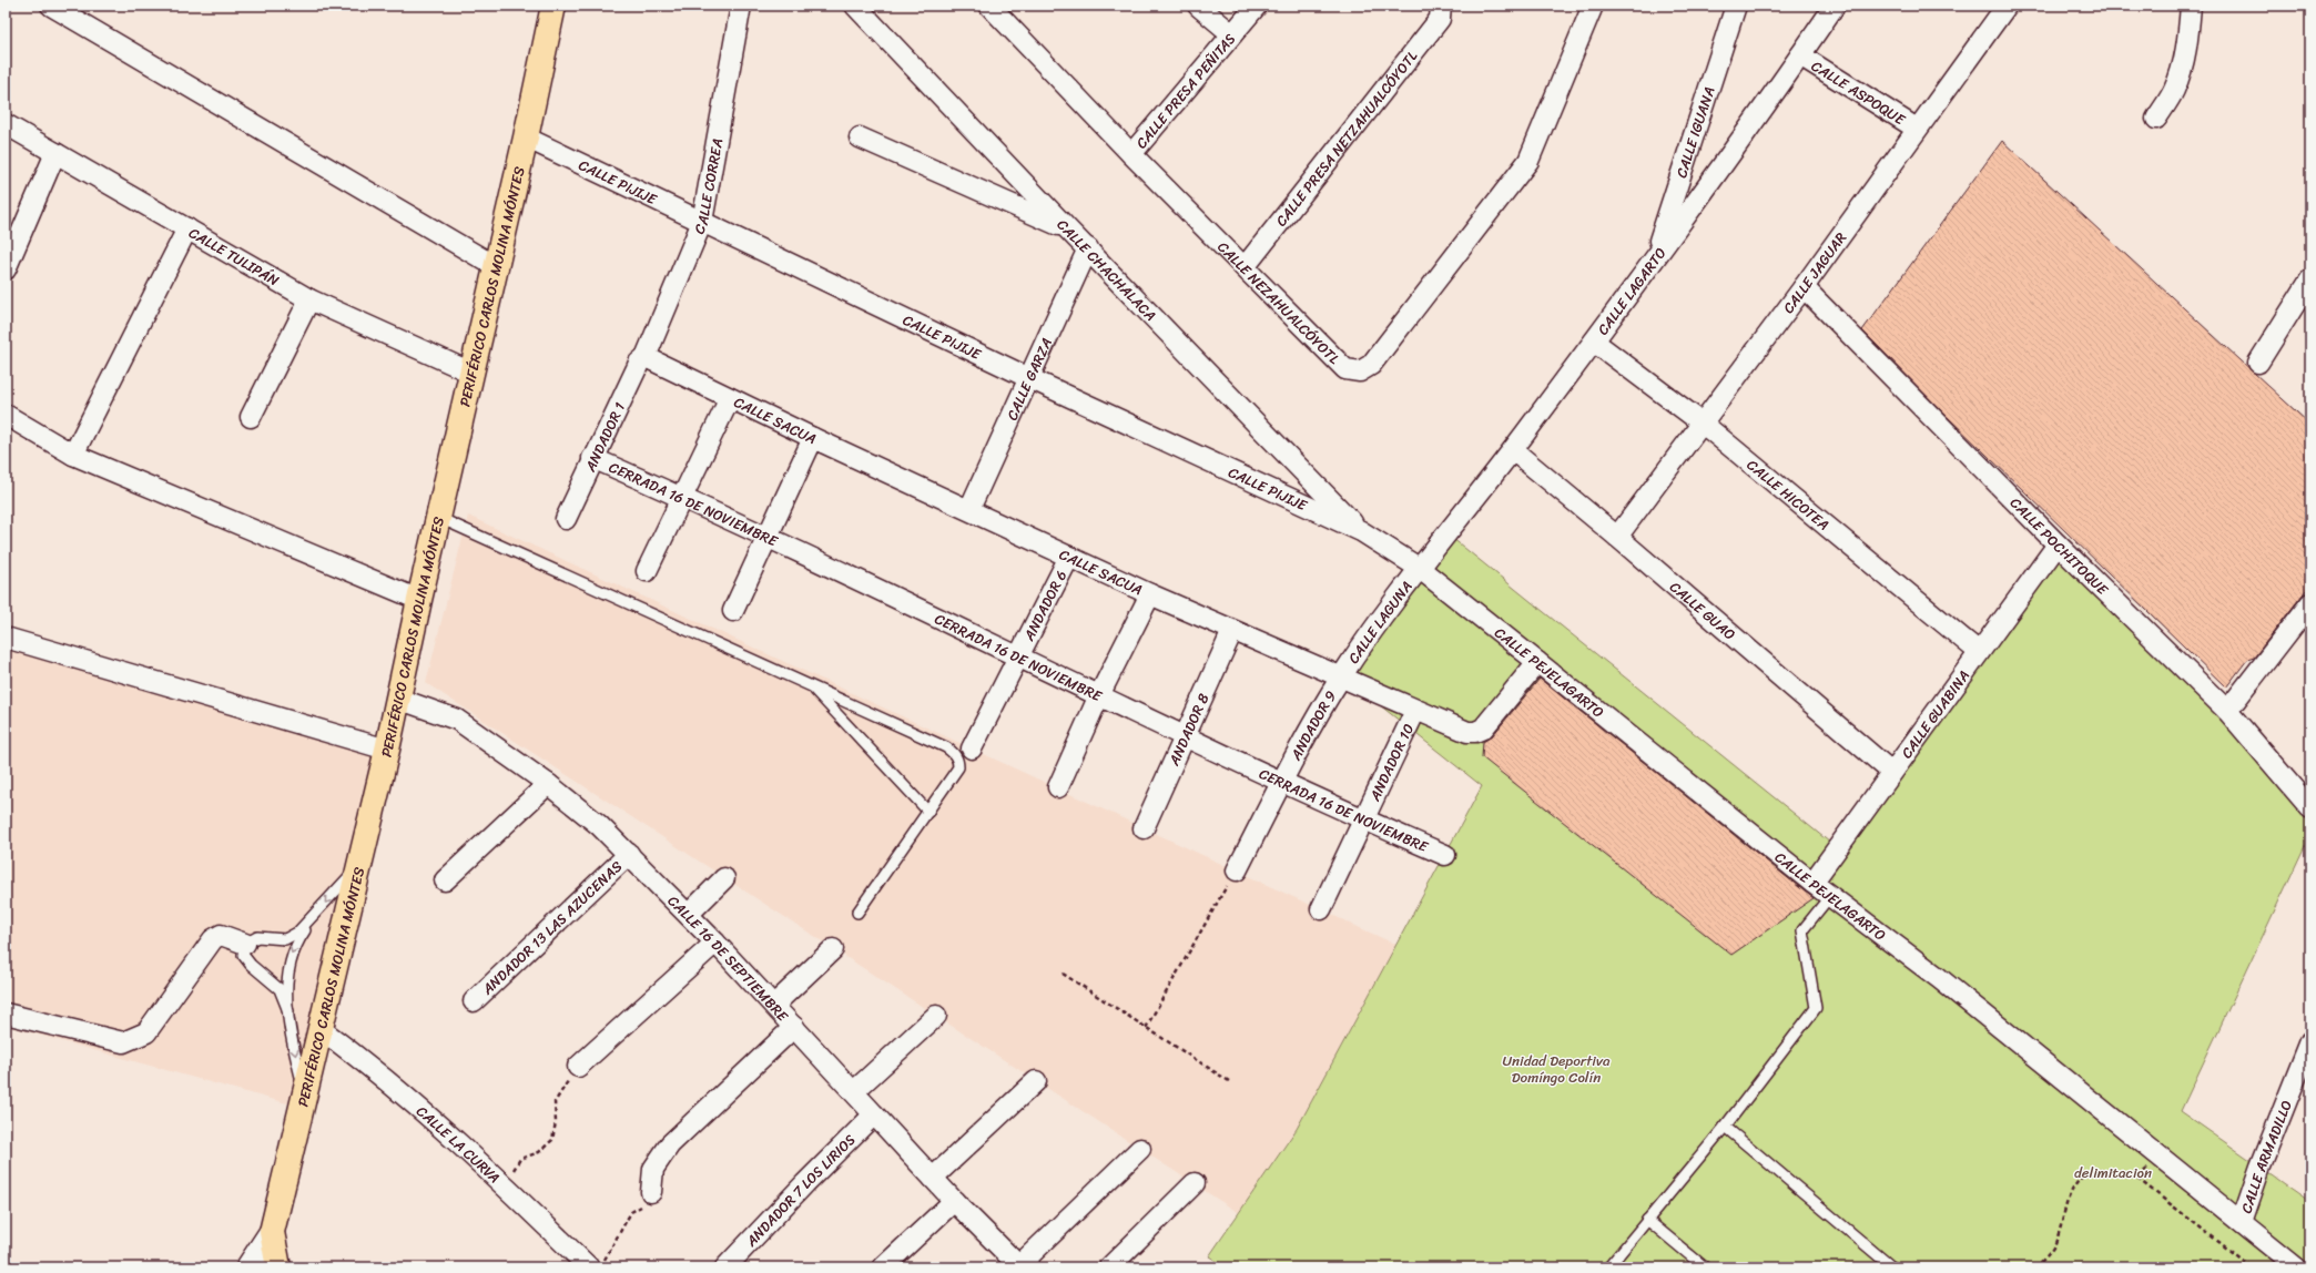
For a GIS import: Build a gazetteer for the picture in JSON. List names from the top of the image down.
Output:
{
  "streets": {
    "main road": ["PERIFÉRICO CARLOS MOLINA MÓNTES"],
    "street": [
      "CALLE PRESA PEÑITAS",
      "CALLE ASPOQUE",
      "CALLE IGUANA",
      "CALLE PRESA NETZAHUALCÓYOTL",
      "CALLE PIJIJE",
      "CALLE CORREA",
      "CALLE TULIPÁN",
      "CALLE CHACHALACA",
      "CALLE JAGUAR",
      "CALLE LAGARTO",
      "CALLE NEZAHUALCÓYOTL",
      "CALLE GARZA",
      "CALLE SACUA",
      "ANDADOR 1",
      "CALLE HICOTEA",
      "CERRADA 16 DE NOVIEMBRE",
      "CALLE POCHITOQUE",
      "ANDADOR 6",
      "CALLE GUAO",
      "CALLE LAGUNA",
      "CALLE PEJELAGARTO",
      "CALLE GUABINA",
      "ANDADOR 9",
      "ANDADOR 8",
      "ANDADOR 10",
      "ANDADOR 13 LAS AZUCENAS",
      "CALLE 16 DE SEPTIEMBRE",
      "CALLE LA CURVA",
      "CALLE ARMADILLO",
      "ANDADOR 7 LOS LIRIOS"
    ]
  },
  "crossings": [
    ["CALLE PRESA PEÑITAS", "CALLE NEZAHUALCÓYOTL"],
    ["CALLE ASPOQUE", "CALLE JAGUAR"],
    ["CALLE ASPOQUE", "CALLE LAGARTO"],
    ["CALLE IGUANA", "CALLE LAGARTO"],
    ["CALLE PRESA NETZAHUALCÓYOTL", "CALLE NEZAHUALCÓYOTL"],
    ["CALLE PIJIJE", "CALLE CORREA"],
    ["CALLE PIJIJE", "CALLE CHACHALACA"],
    ["CALLE PIJIJE", "PERIFÉRICO CARLOS MOLINA MÓNTES"],
    ["CALLE PIJIJE", "CALLE GARZA"],
    ["CALLE PIJIJE", "CALLE PEJELAGARTO"],
    ["CALLE CORREA", "CALLE SACUA"],
    ["CALLE CORREA", "ANDADOR 1"],
    ["CALLE TULIPÁN", "PERIFÉRICO CARLOS MOLINA MÓNTES"],
    ["CALLE CHACHALACA", "CALLE GARZA"],
    ["CALLE CHACHALACA", "CALLE PEJELAGARTO"],
    ["CALLE JAGUAR", "CALLE HICOTEA"],
    ["CALLE JAGUAR", "CALLE POCHITOQUE"],
    ["CALLE JAGUAR", "CALLE GUAO"],
    ["PERIFÉRICO CARLOS MOLINA MÓNTES", "CALLE 16 DE SEPTIEMBRE"],
    ["PERIFÉRICO CARLOS MOLINA MÓNTES", "CALLE LA CURVA"],
    ["CALLE LAGARTO", "CALLE HICOTEA"],
    ["CALLE LAGARTO", "CALLE GUAO"],
    ["CALLE LAGARTO", "CALLE LAGUNA"],
    ["CALLE LAGARTO", "CALLE PEJELAGARTO"],
    ["CALLE GARZA", "CALLE SACUA"],
    ["CALLE SACUA", "ANDADOR 1"],
    ["CALLE SACUA", "ANDADOR 6"],
    ["CALLE SACUA", "CALLE LAGUNA"],
    ["CALLE SACUA", "CALLE PEJELAGARTO"],
    ["CALLE SACUA", "ANDADOR 9"],
    ["CALLE SACUA", "ANDADOR 8"],
    ["CALLE SACUA", "ANDADOR 10"],
    ["ANDADOR 1", "CERRADA 16 DE NOVIEMBRE"],
    ["CALLE HICOTEA", "CALLE GUABINA"],
    ["CERRADA 16 DE NOVIEMBRE", "ANDADOR 6"],
    ["CERRADA 16 DE NOVIEMBRE", "ANDADOR 9"],
    ["CERRADA 16 DE NOVIEMBRE", "ANDADOR 8"],
    ["CERRADA 16 DE NOVIEMBRE", "ANDADOR 10"],
    ["CALLE POCHITOQUE", "CALLE GUABINA"],
    ["CALLE GUAO", "CALLE GUABINA"],
    ["CALLE LAGUNA", "CALLE PEJELAGARTO"],
    ["CALLE LAGUNA", "ANDADOR 9"],
    ["CALLE PEJELAGARTO", "CALLE GUABINA"],
    ["CALLE PEJELAGARTO", "CALLE ARMADILLO"],
    ["ANDADOR 13 LAS AZUCENAS", "CALLE 16 DE SEPTIEMBRE"],
    ["CALLE 16 DE SEPTIEMBRE", "ANDADOR 7 LOS LIRIOS"]
  ],
  "parks": ["Unidad Deportiva Domíngo Colín", "delimitacion"]
}
